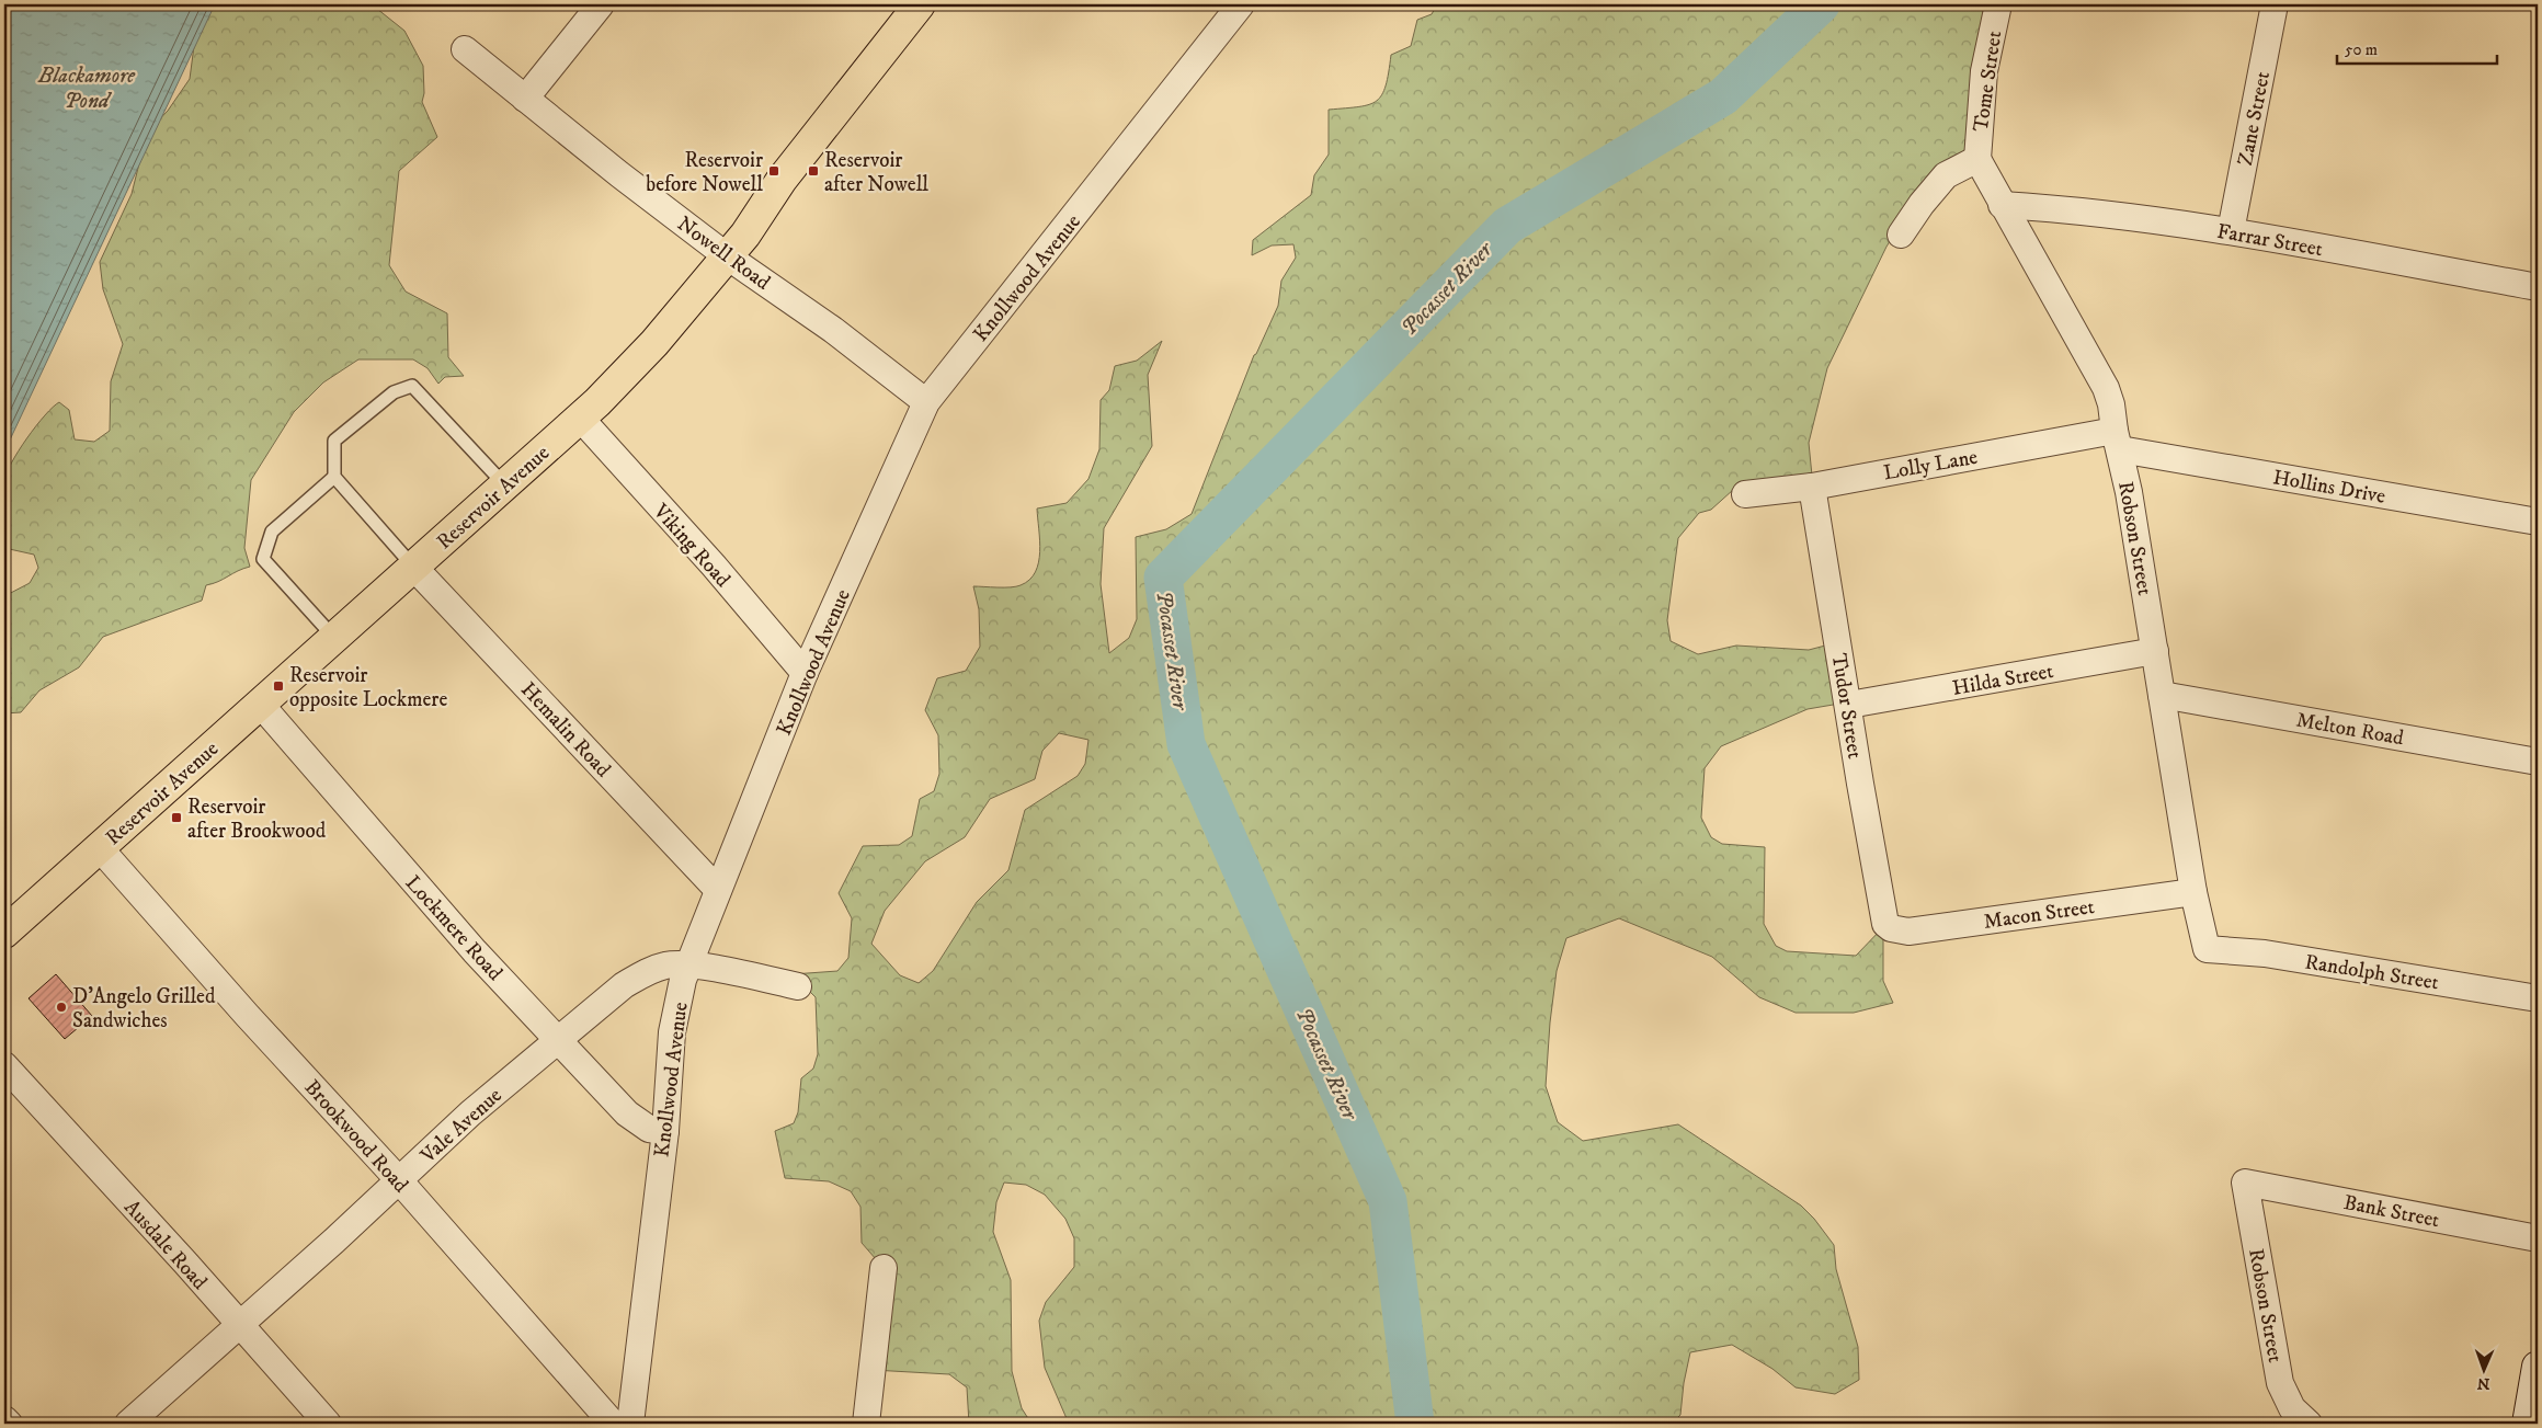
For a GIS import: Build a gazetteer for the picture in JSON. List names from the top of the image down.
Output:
{
  "streets": {
    "main road": ["Reservoir Avenue"],
    "street": [
      "Tome Street",
      "Zane Street",
      "Farrar Street",
      "Nowell Road",
      "Knollwood Avenue",
      "Lolly Lane",
      "Hollins Drive",
      "Robson Street",
      "Viking Road",
      "Hilda Street",
      "Tudor Street",
      "Melton Road",
      "Hemalin Road",
      "Macon Street",
      "Lockmere Road",
      "Randolph Street",
      "Vale Avenue",
      "Brookwood Road",
      "Bank Street",
      "Ausdale Road"
    ]
  },
  "crossings": [
    ["Tome Street", "Robson Street"],
    ["Zane Street", "Farrar Street"],
    ["Farrar Street", "Robson Street"],
    ["Nowell Road", "Knollwood Avenue"],
    ["Nowell Road", "Reservoir Avenue"],
    ["Knollwood Avenue", "Viking Road"],
    ["Knollwood Avenue", "Hemalin Road"],
    ["Knollwood Avenue", "Lockmere Road"],
    ["Knollwood Avenue", "Vale Avenue"],
    ["Lolly Lane", "Hollins Drive"],
    ["Lolly Lane", "Robson Street"],
    ["Lolly Lane", "Tudor Street"],
    ["Hollins Drive", "Robson Street"],
    ["Reservoir Avenue", "Viking Road"],
    ["Reservoir Avenue", "Hemalin Road"],
    ["Reservoir Avenue", "Lockmere Road"],
    ["Reservoir Avenue", "Brookwood Road"],
    ["Robson Street", "Hilda Street"],
    ["Robson Street", "Melton Road"],
    ["Robson Street", "Macon Street"],
    ["Robson Street", "Randolph Street"],
    ["Robson Street", "Bank Street"],
    ["Hilda Street", "Tudor Street"],
    ["Tudor Street", "Macon Street"],
    ["Lockmere Road", "Vale Avenue"],
    ["Vale Avenue", "Brookwood Road"],
    ["Vale Avenue", "Ausdale Road"]
  ],
  "water": ["Blackamore Pond", "Pocasset River"],
  "places": {
    "transit": [
      "Reservoir before Nowell",
      "Reservoir after Nowell",
      "Reservoir opposite Lockmere",
      "Reservoir after Brookwood"
    ],
    "other": ["D'Angelo Grilled Sandwiches"]
  },
  "scale_bar": "50 m",
  "north": "bottom"
}
